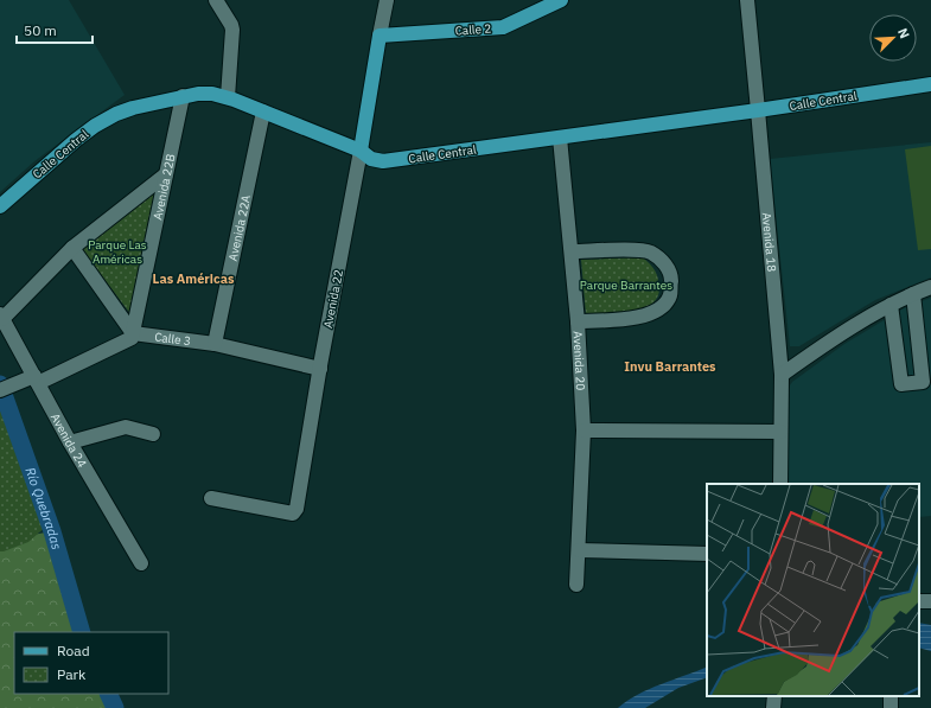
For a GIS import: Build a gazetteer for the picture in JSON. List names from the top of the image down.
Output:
{
  "streets": {
    "main road": ["Calle 2", "Calle Central", "Avenida 22"],
    "street": [
      "Avenida 22B",
      "Avenida 22A",
      "Avenida 18",
      "Calle 3",
      "Avenida 20",
      "Avenida 24"
    ]
  },
  "crossings": [
    ["Calle 2", "Avenida 22"],
    ["Calle Central", "Avenida 22B"],
    ["Calle Central", "Avenida 22A"],
    ["Calle Central", "Avenida 18"],
    ["Calle Central", "Avenida 22"],
    ["Calle Central", "Avenida 20"],
    ["Avenida 22B", "Calle 3"],
    ["Avenida 22A", "Calle 3"],
    ["Avenida 22", "Calle 3"]
  ],
  "districts": ["Las Américas", "Invu Barrantes"],
  "water": ["Río Quebradas"],
  "parks": ["Parque Las Américas", "Parque Barrantes"],
  "legend": ["Road", "Park"],
  "scale_bar": "50 m",
  "north": "top right"
}
